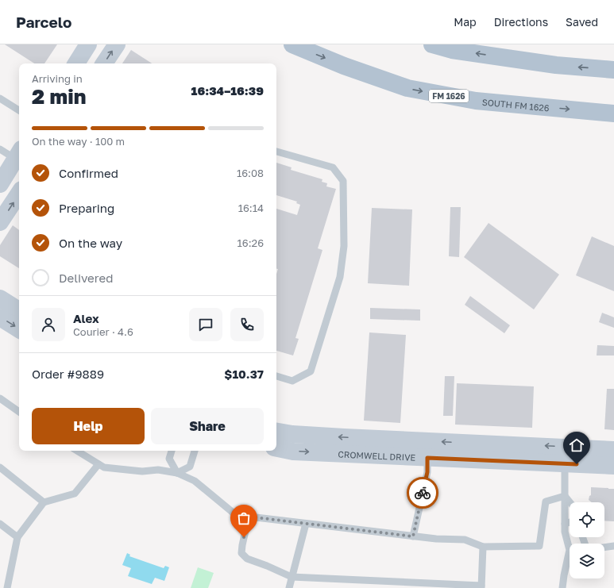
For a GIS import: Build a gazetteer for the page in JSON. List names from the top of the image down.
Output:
{
  "streets": {
    "main road": ["FM 1626", "SOUTH FM 1626"],
    "street": ["CROMWELL DRIVE"]
  },
  "page": {
    "header": "Parcelo",
    "nav": ["Map", "Directions", "Saved"],
    "heading": ["2 min", "Arriving in", "16:34–16:39"],
    "panel": [
      "Alex",
      "Courier · 4.6",
      "Order #9889",
      "$10.37"
    ],
    "bar": "On the way · 100 m",
    "list": [
      ["Confirmed", "16:08"],
      ["Preparing", "16:14"],
      ["On the way", "16:26"],
      "Delivered"
    ],
    "buttons": ["Help", "Share"]
  }
}
